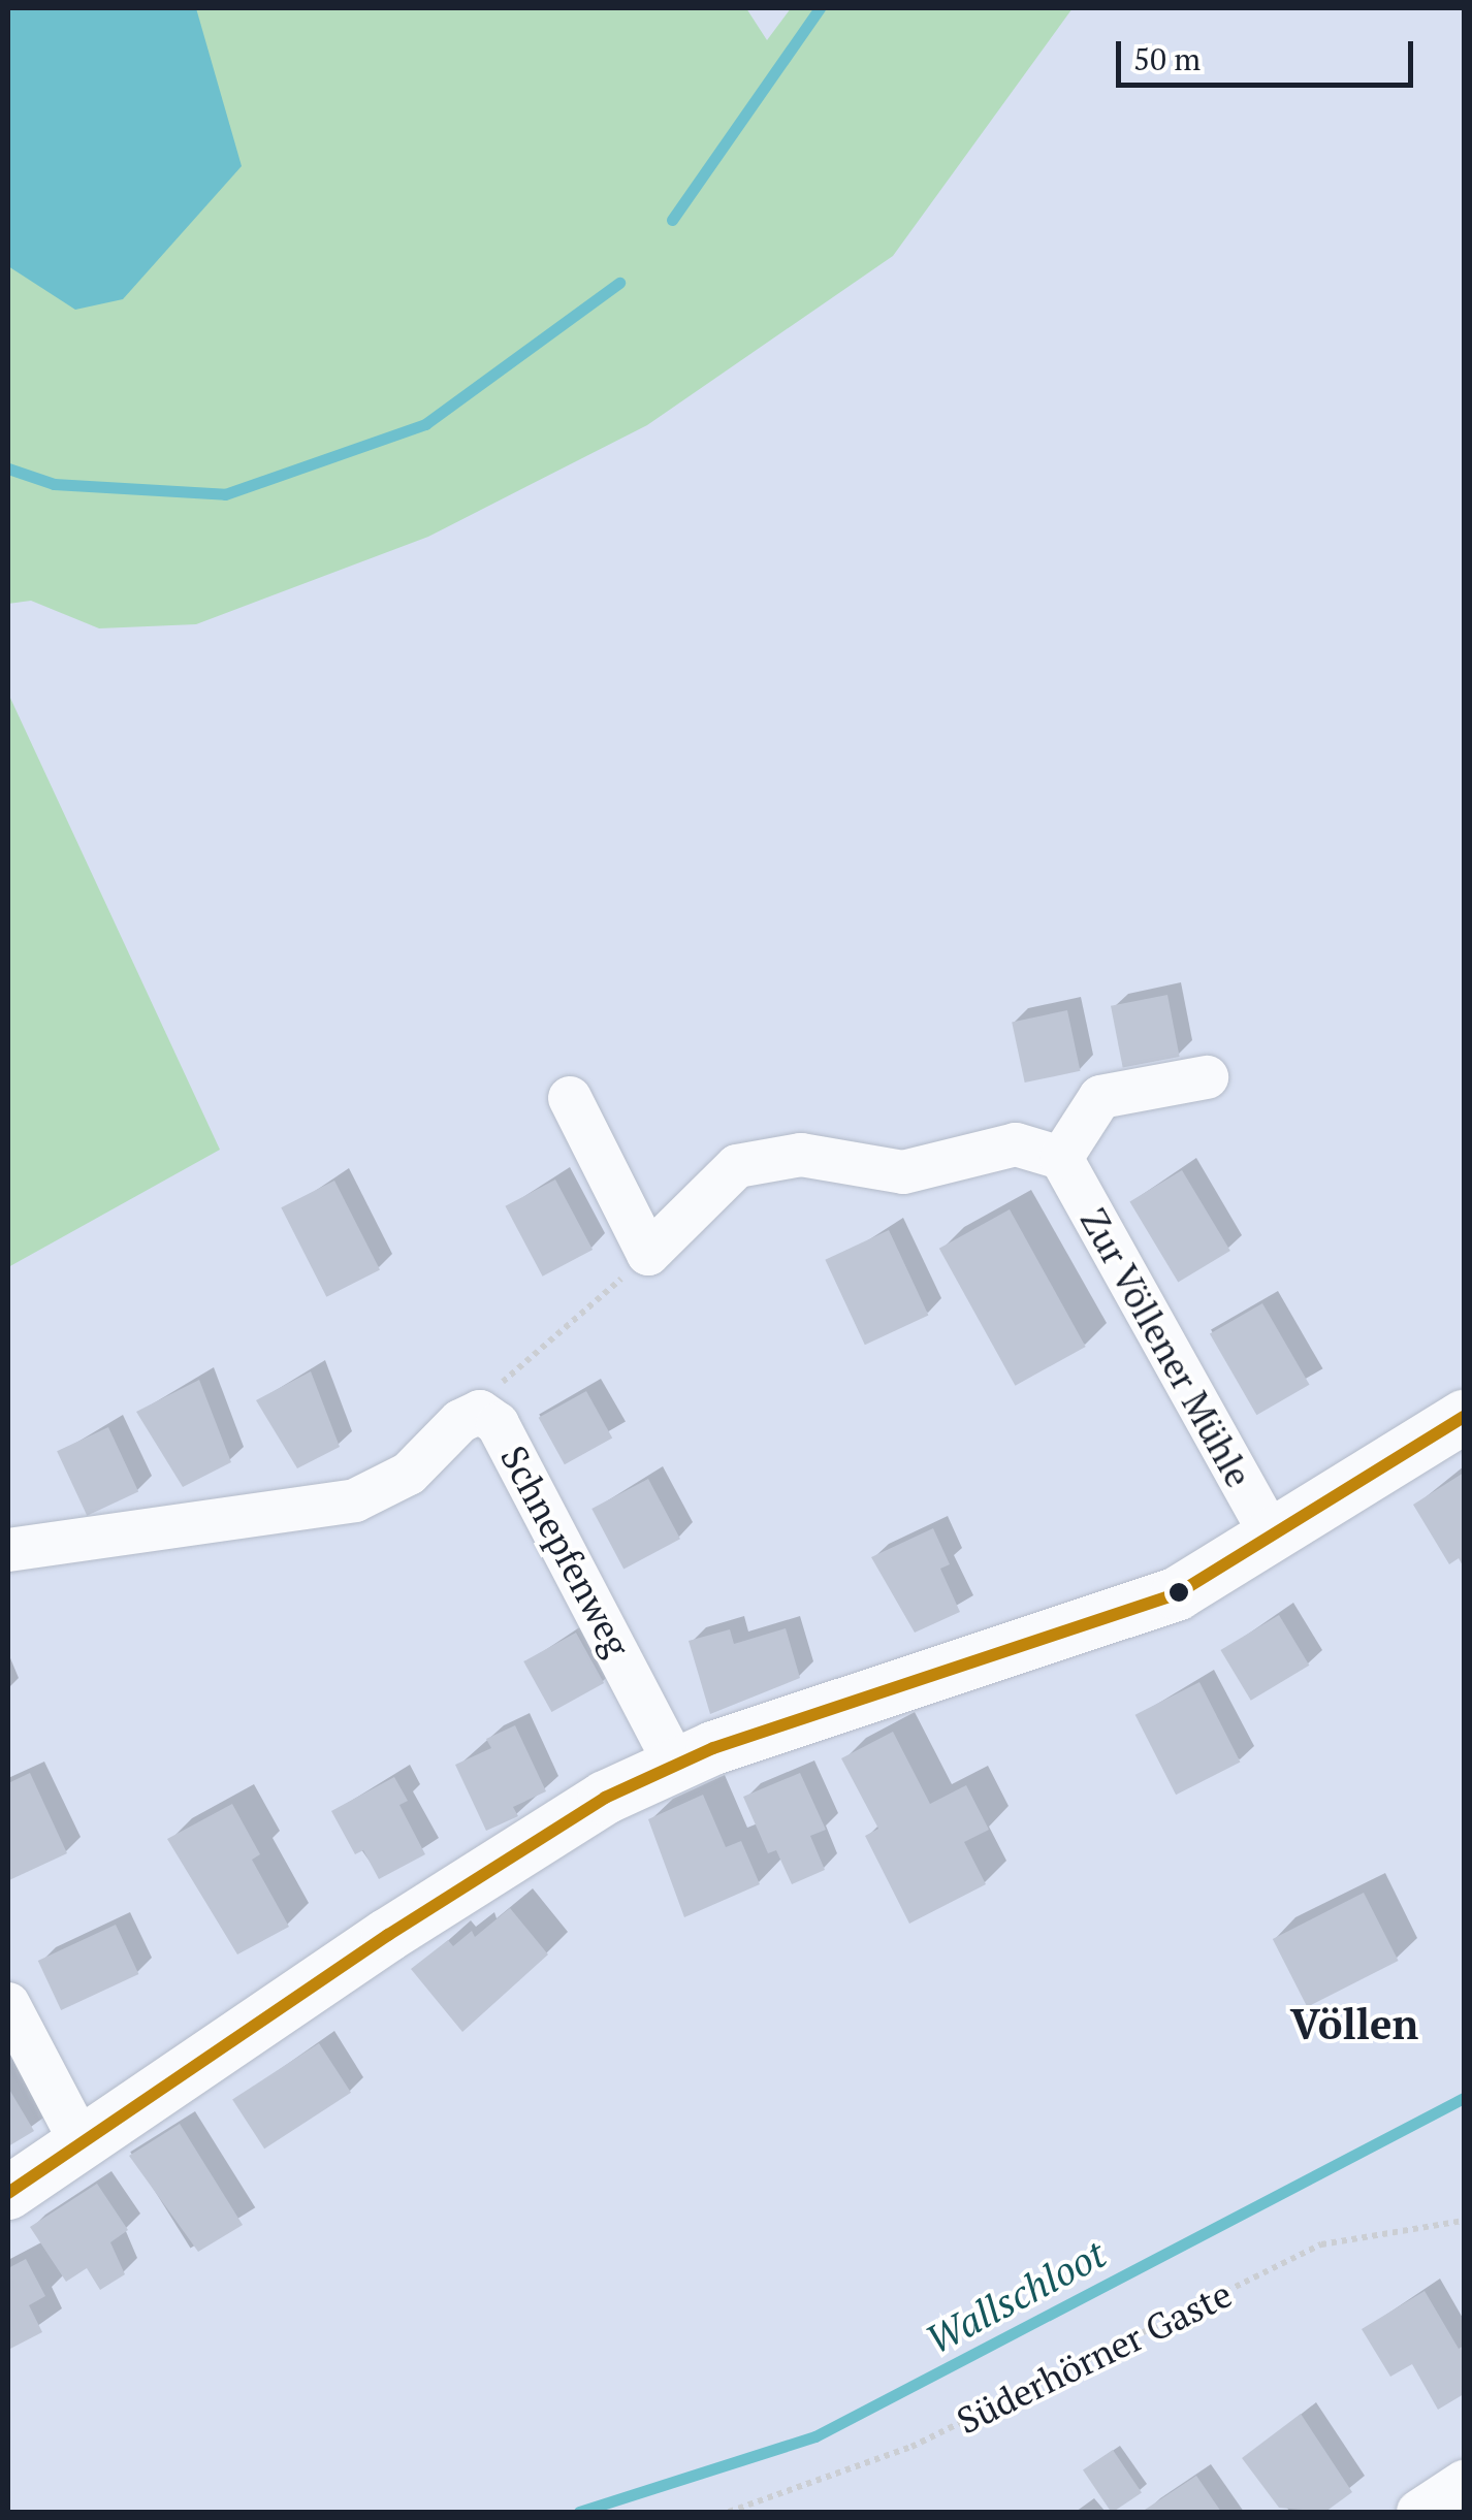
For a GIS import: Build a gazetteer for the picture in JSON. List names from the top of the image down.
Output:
{
  "streets": {
    "street": ["Zur Völlener Mühle", "Schnepfenweg"],
    "path": ["Süderhörner Gaste"]
  },
  "districts": ["Völlen"],
  "water": ["Wallschloot"],
  "scale_bar": "50 m"
}
